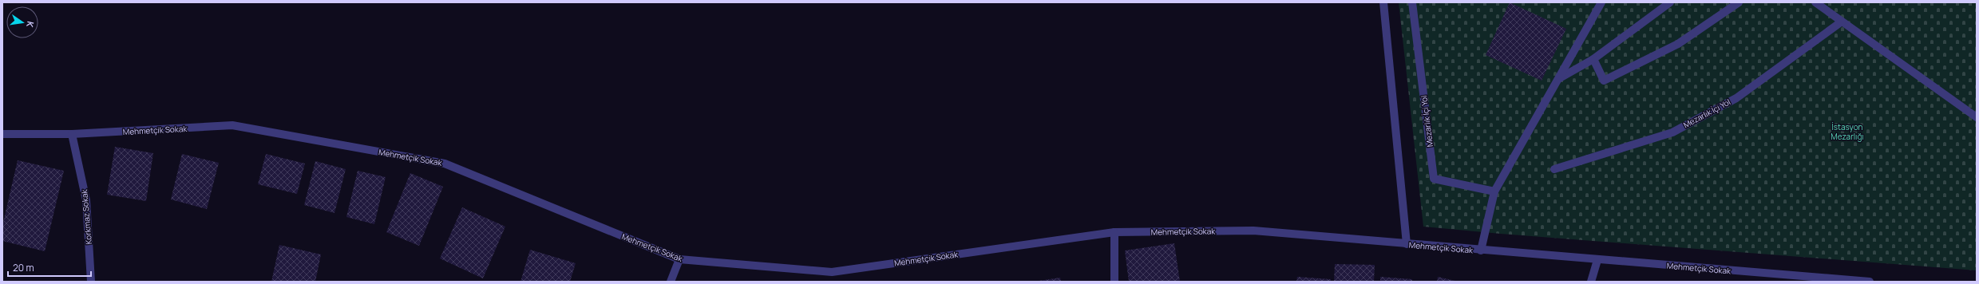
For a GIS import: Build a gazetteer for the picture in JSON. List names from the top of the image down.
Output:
{
  "streets": {
    "street": ["Mezarlık İçi Yol", "Mehmetçik Sokak", "Korkmaz Sokak"]
  },
  "crossings": [
    ["Mehmetçik Sokak", "Korkmaz Sokak"]
  ],
  "parks": ["İstasyon Mezarlığı"],
  "scale_bar": "20 m",
  "north": "right"
}
